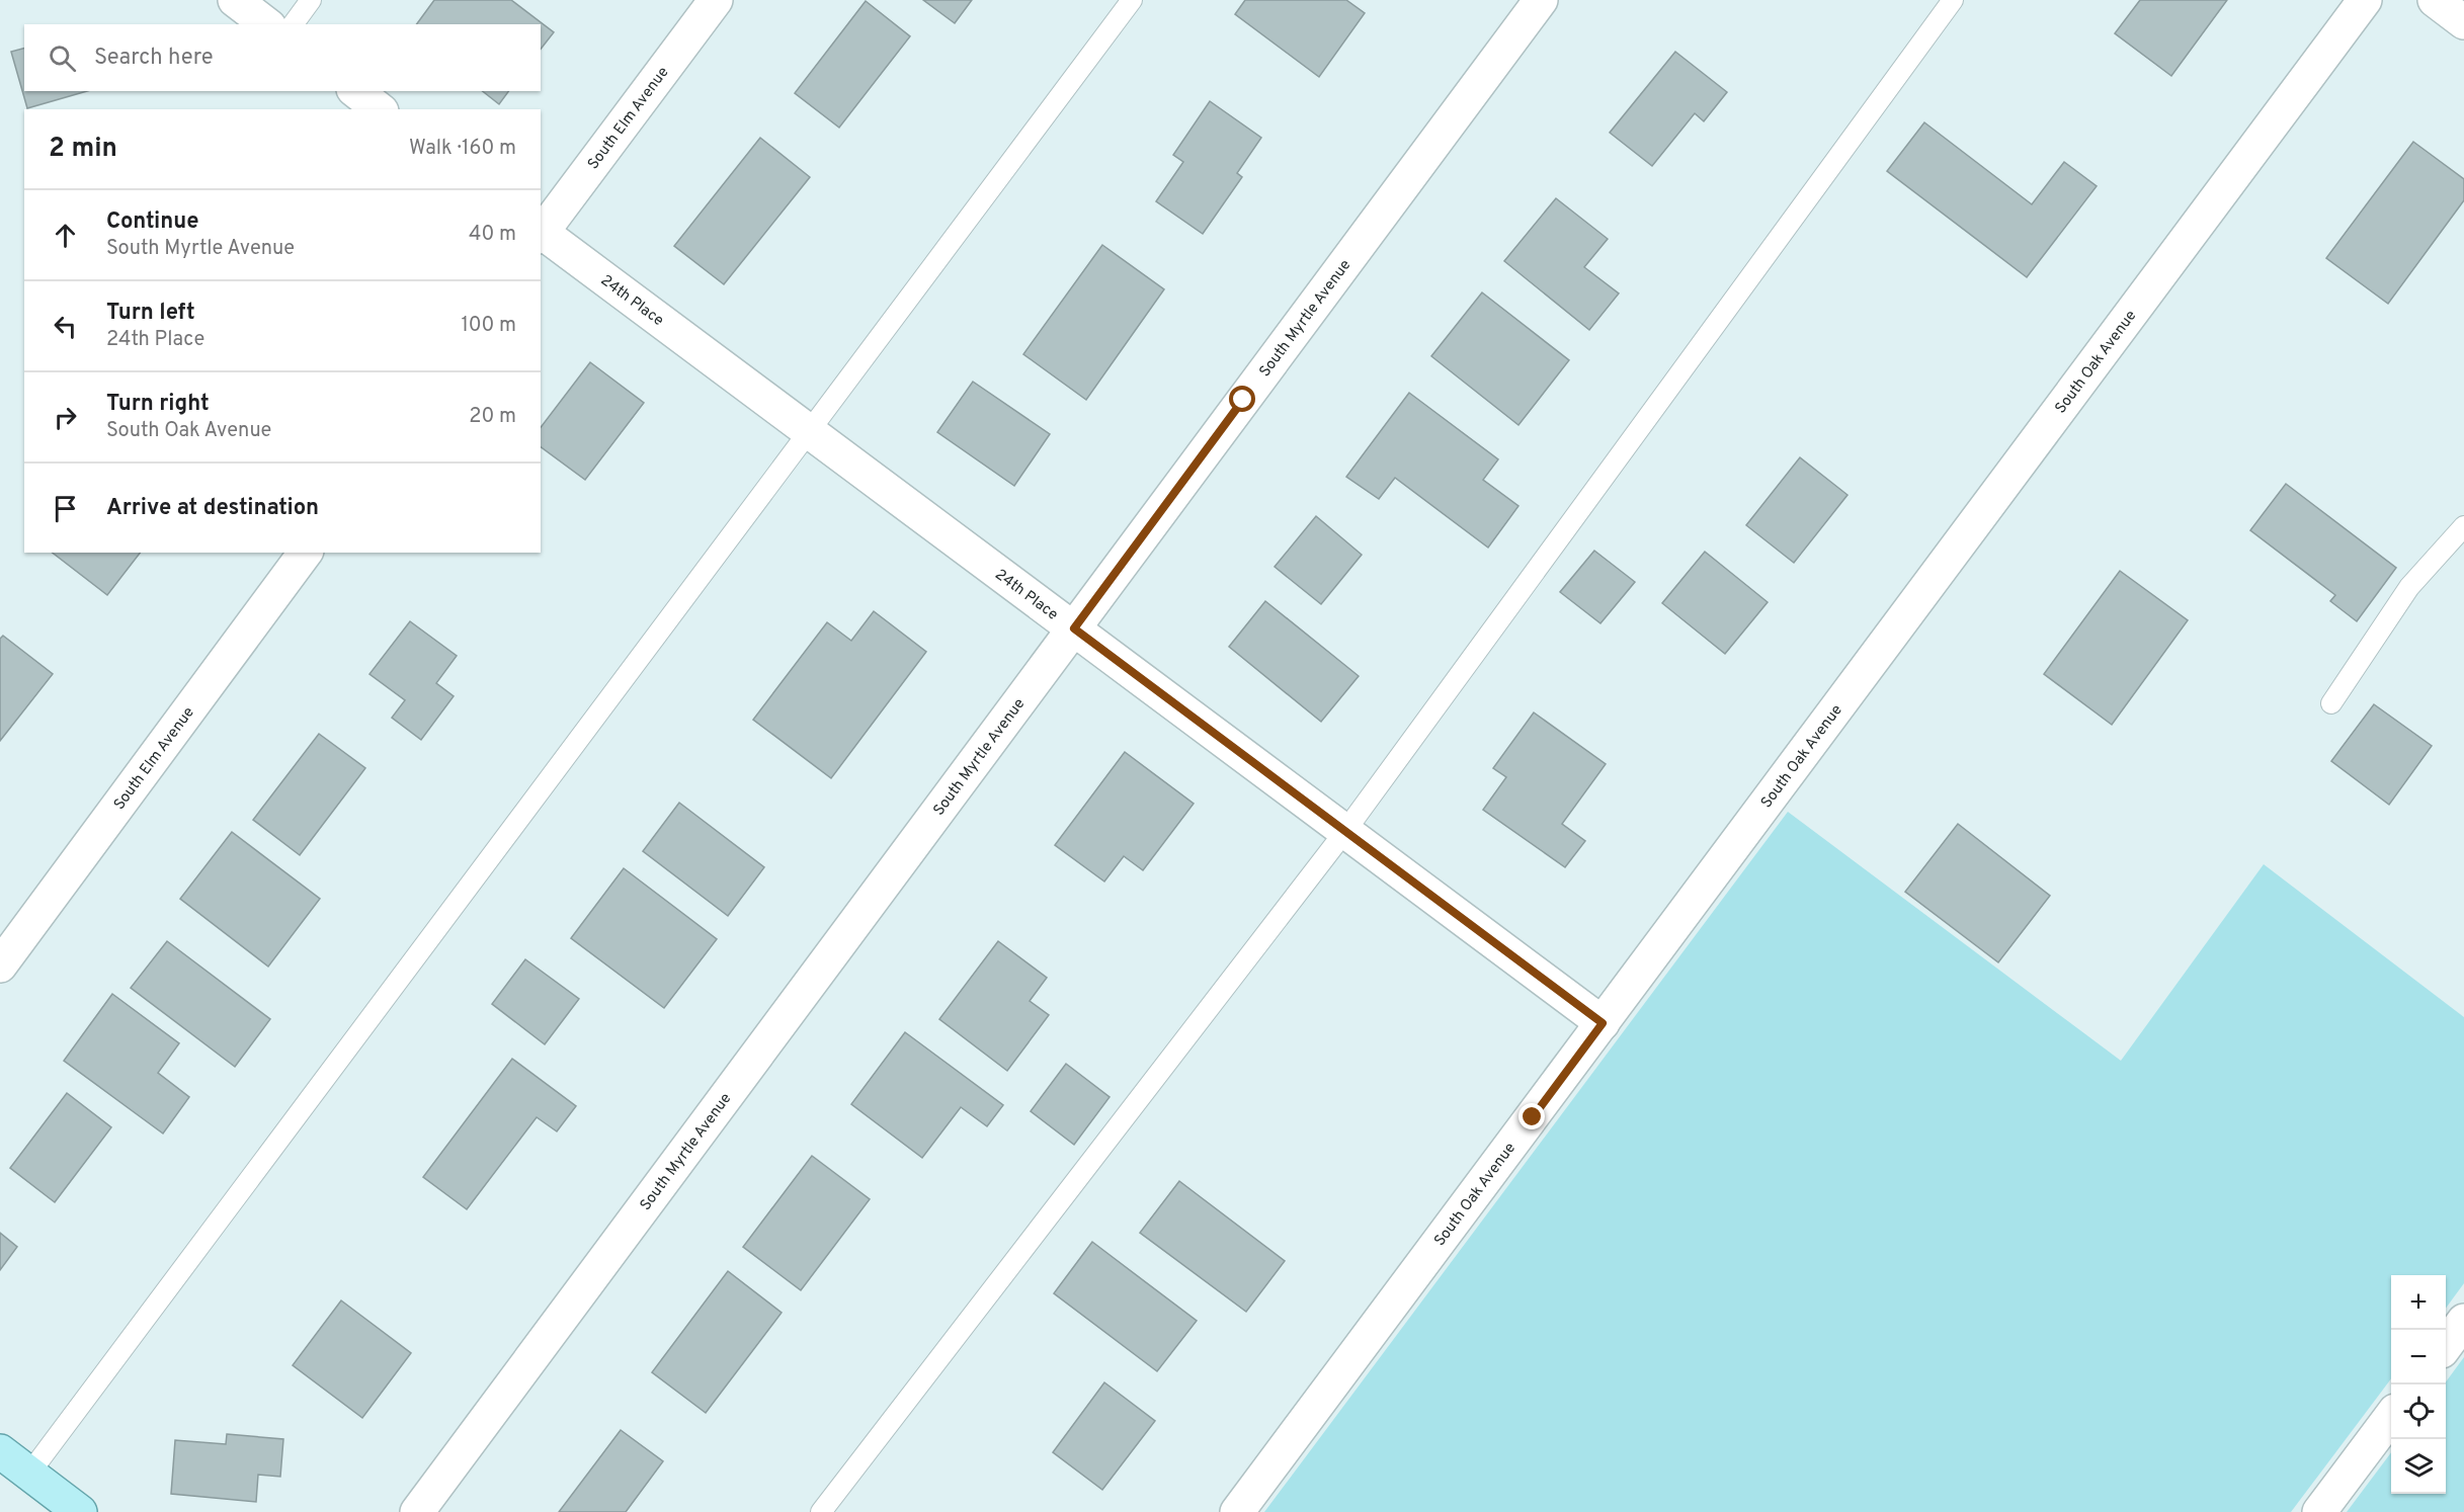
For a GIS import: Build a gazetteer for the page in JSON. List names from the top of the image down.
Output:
{
  "streets": {
    "street": [
      "South Elm Avenue",
      "24th Place",
      "South Myrtle Avenue",
      "South Oak Avenue"
    ]
  },
  "crossings": [
    ["South Elm Avenue", "24th Place"],
    ["24th Place", "South Myrtle Avenue"],
    ["24th Place", "South Oak Avenue"]
  ],
  "page": {
    "search": "Search here",
    "heading": ["2 min", "Walk · 160 m"],
    "list": [
      ["Continue", "South Myrtle Avenue", "40 m"],
      ["Turn left", "24th Place", "100 m"],
      ["Turn right", "South Oak Avenue", "20 m"],
      "Arrive at destination"
    ],
    "map_buttons": ["+", "−"]
  }
}
